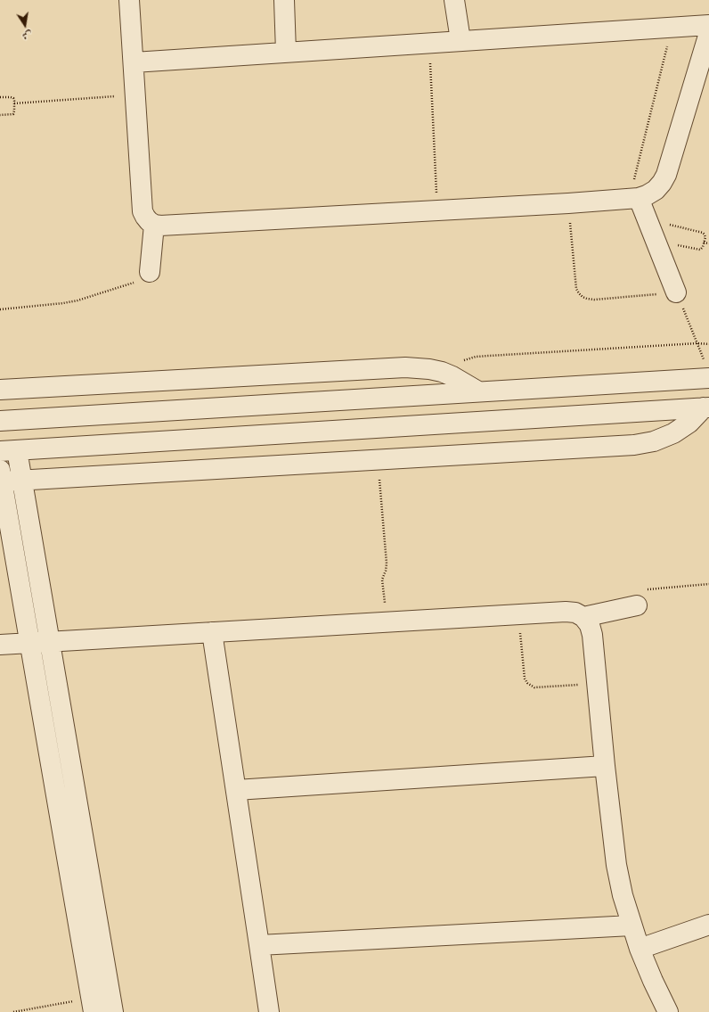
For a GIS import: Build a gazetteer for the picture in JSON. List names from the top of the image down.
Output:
{
  "north": "bottom"
}
